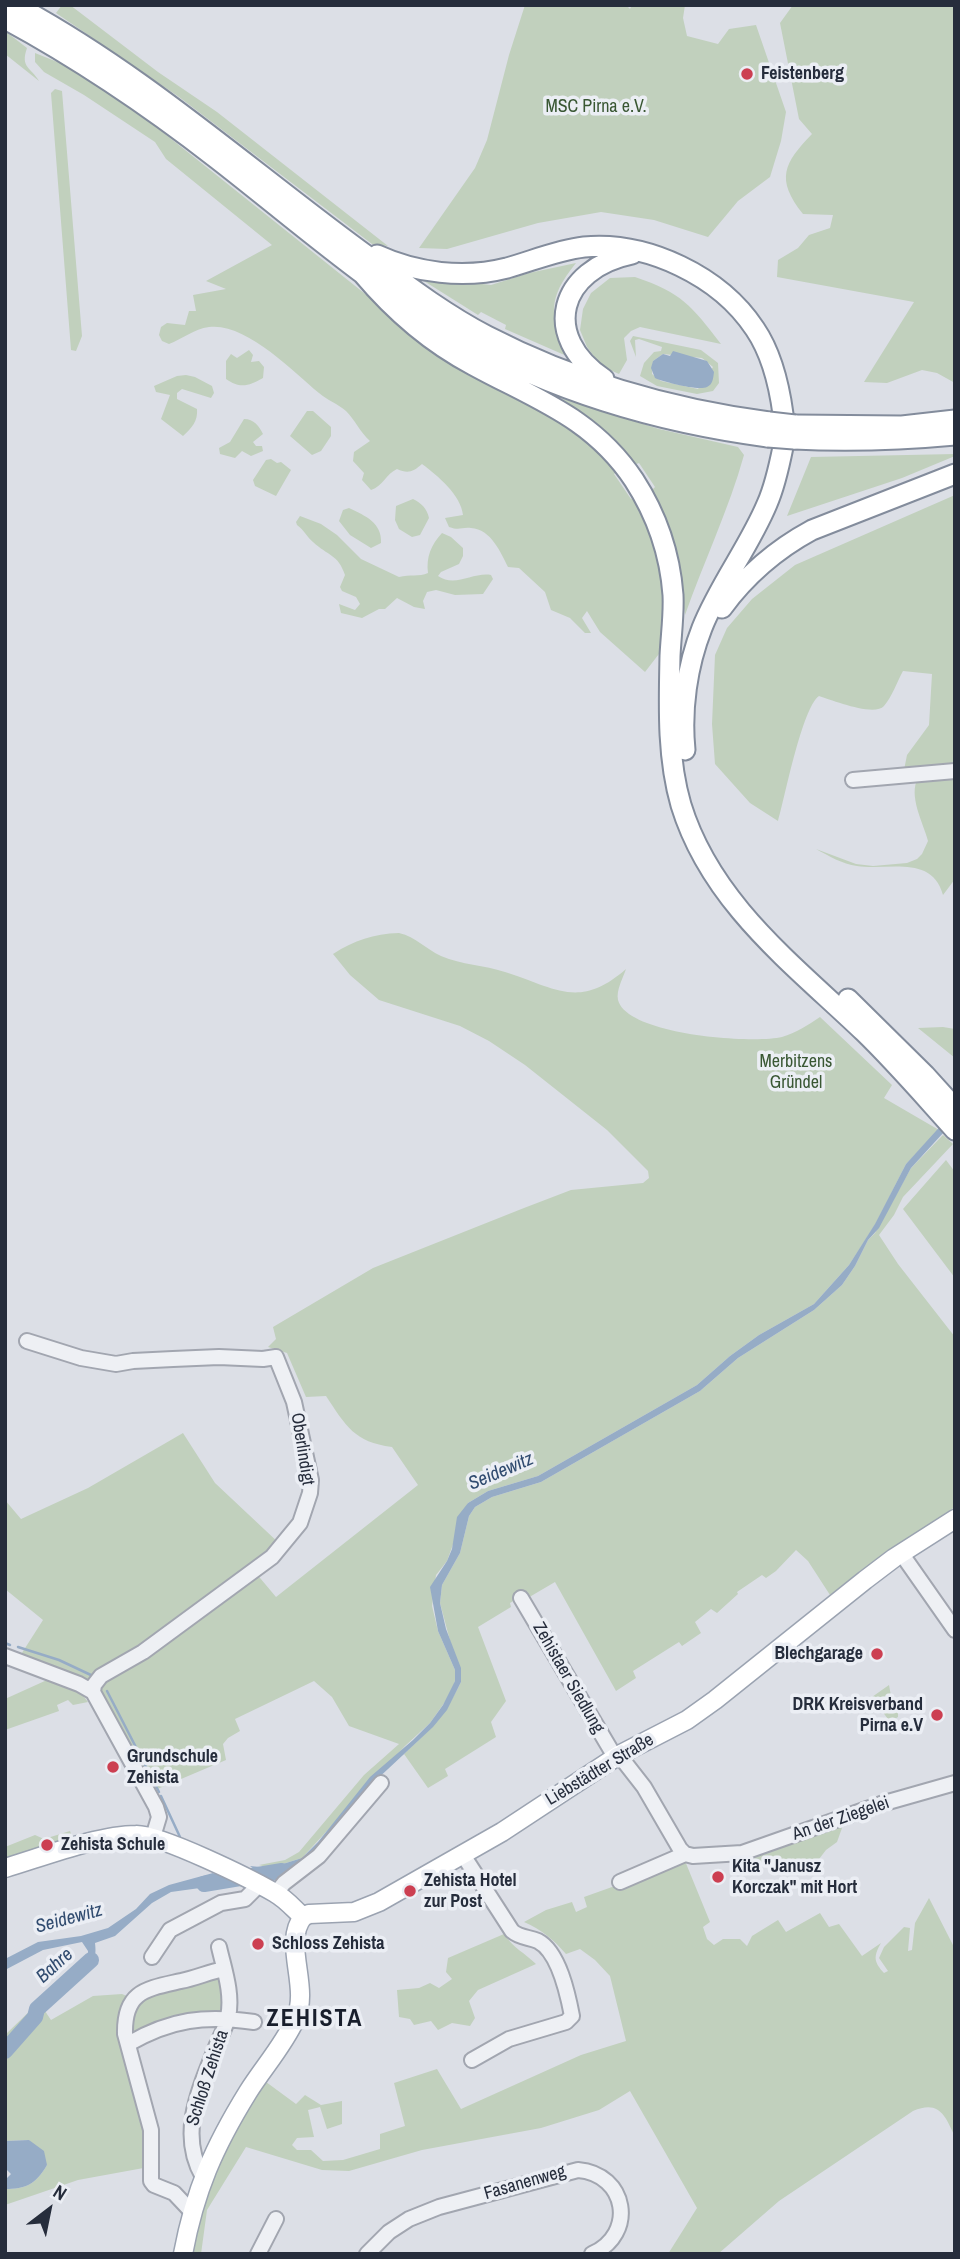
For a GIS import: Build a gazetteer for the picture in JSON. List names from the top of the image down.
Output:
{
  "streets": {
    "main road": ["Liebstädter Straße"],
    "street": [
      "Oberlindigt",
      "Zehistaer Siedlung",
      "An der Ziegelei",
      "Schloß Zehista",
      "Fasanenweg"
    ]
  },
  "crossings": [
    ["Zehistaer Siedlung", "Liebstädter Straße"]
  ],
  "districts": ["ZEHISTA"],
  "water": ["Seidewitz", "Bahre"],
  "parks": ["MSC Pirna e.V.", "Merbitzens Gründel"],
  "places": [
    "Feistenberg",
    "Blechgarage",
    "DRK Kreisverband Pirna e.V",
    "Grundschule Zehista",
    "Zehista Schule",
    "Kita \"Janusz Korczak\" mit Hort",
    "Zehista Hotel zur Post",
    "Schloss Zehista"
  ],
  "north": "top right"
}
